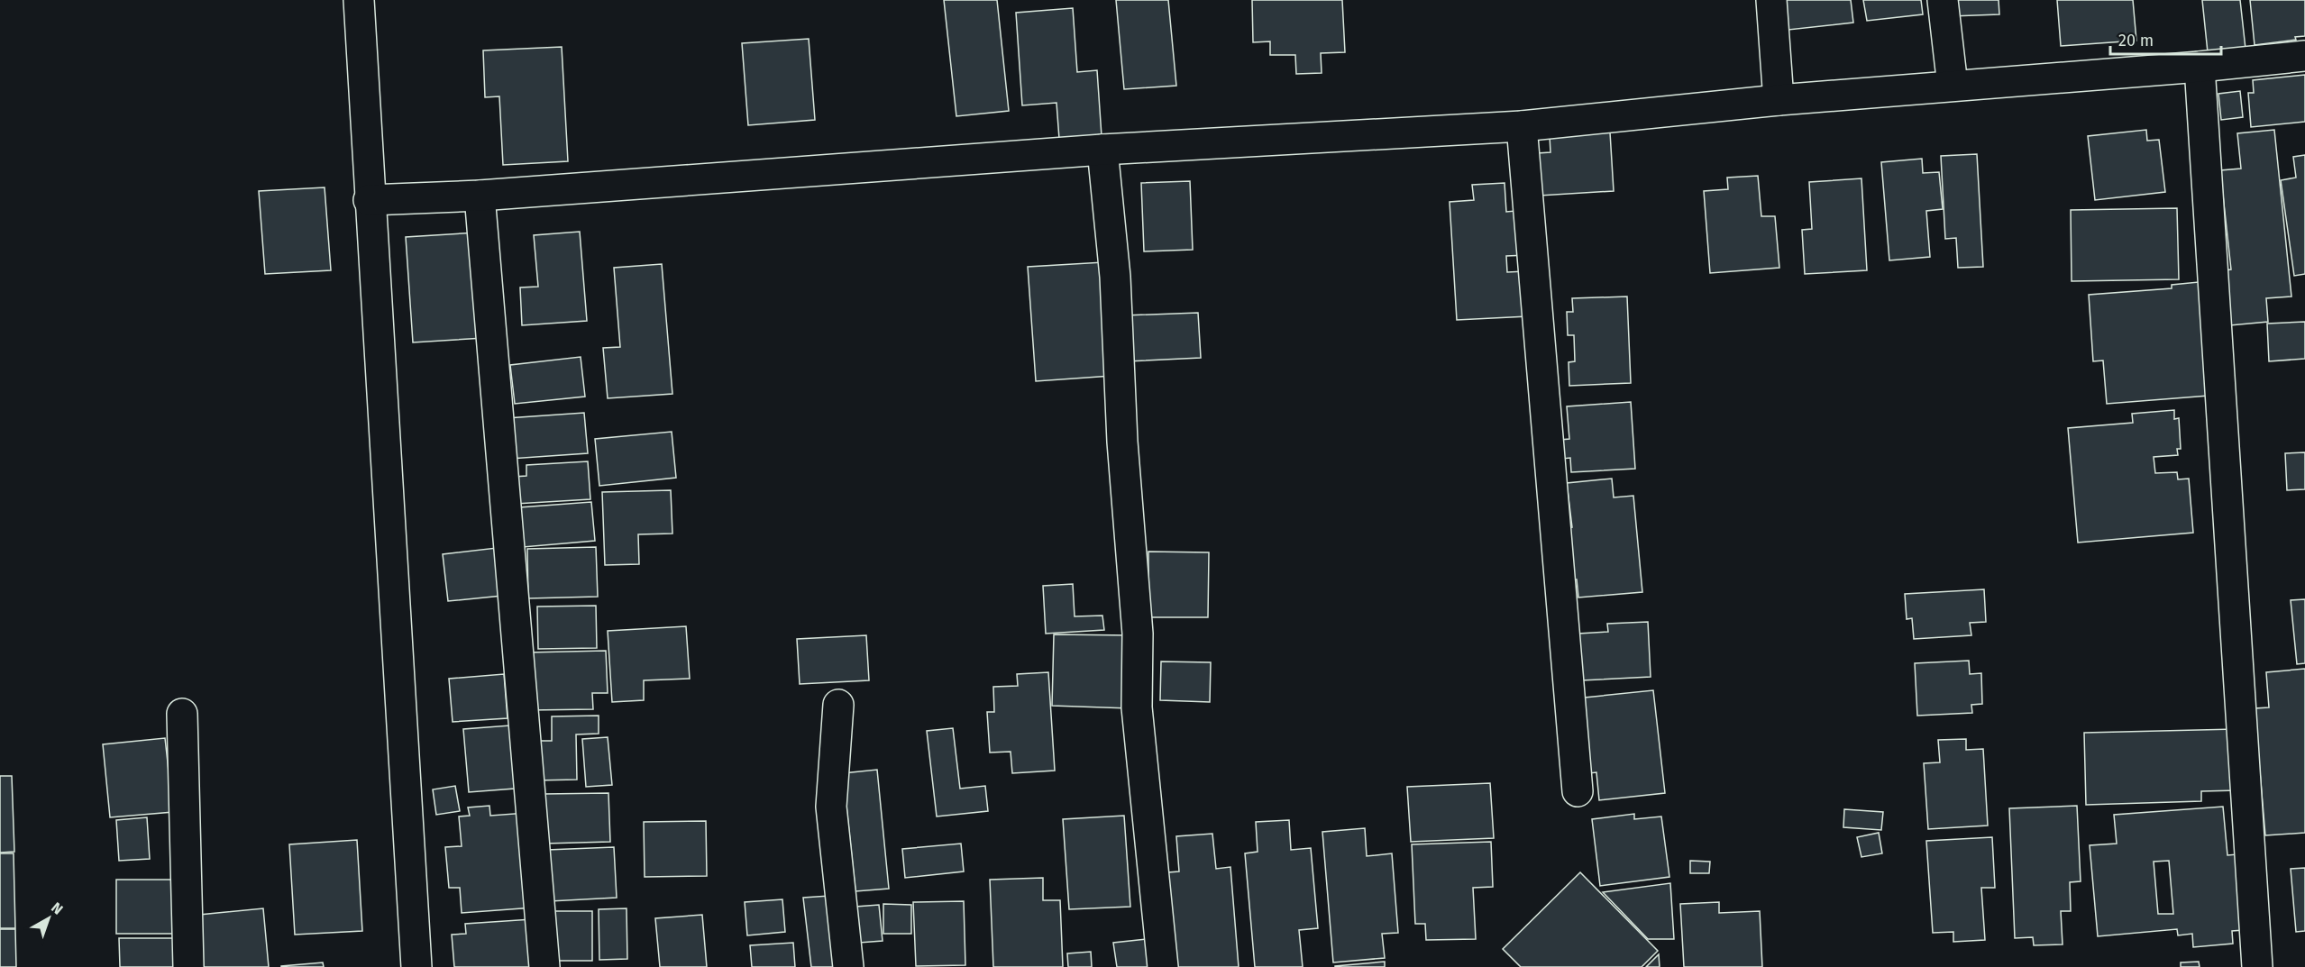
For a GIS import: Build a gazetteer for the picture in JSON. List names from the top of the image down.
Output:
{
  "scale_bar": "20 m",
  "north": "top right"
}
